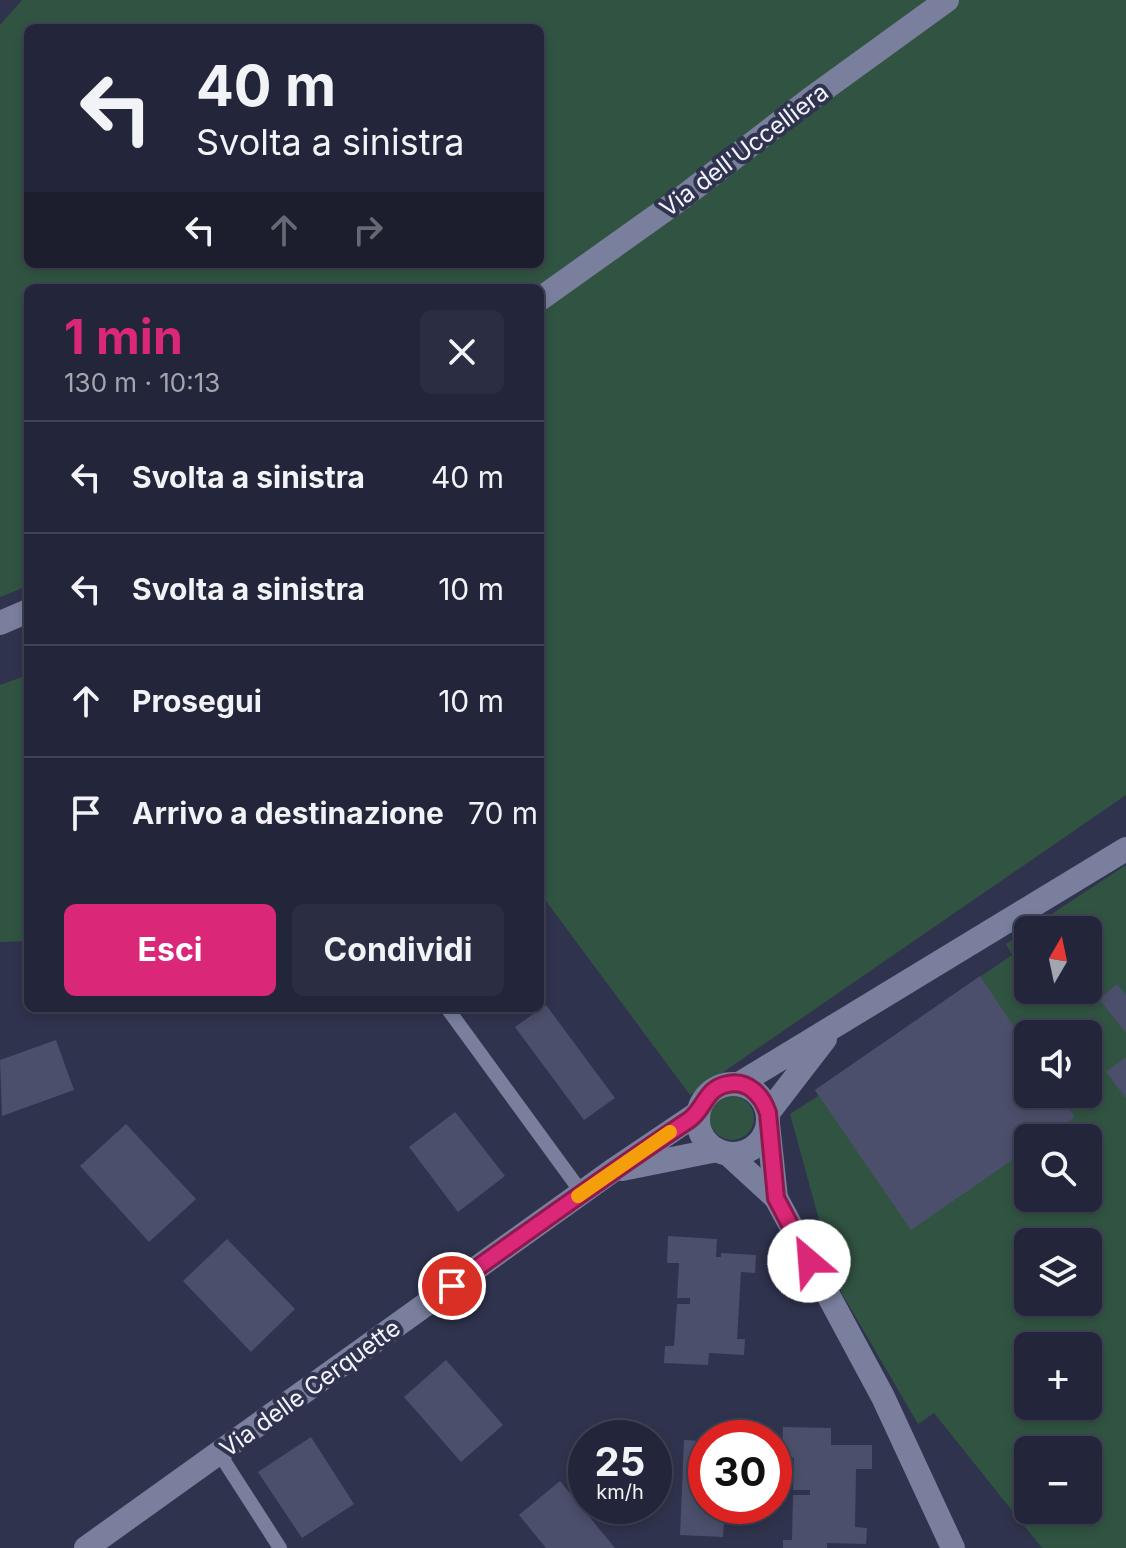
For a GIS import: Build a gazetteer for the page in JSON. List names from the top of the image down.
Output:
{
  "streets": {
    "street": ["Via dell'Uccelliera", "Via delle Cerquette"]
  },
  "north": "top",
  "page": {
    "turn": ["40 m", "Svolta a sinistra"],
    "heading": ["1 min", "130 m · 10:13"],
    "list": [
      {
        "name": "Svolta a sinistra",
        "value": "40 m"
      },
      {
        "name": "Svolta a sinistra",
        "value": "10 m"
      },
      {
        "name": "Prosegui",
        "value": "10 m"
      },
      {
        "name": "Arrivo a destinazione",
        "value": "70 m"
      }
    ],
    "buttons": ["Esci", "Condividi"],
    "map_buttons": ["+", "−"],
    "speed": "25 km/h",
    "limit": "30"
  }
}
